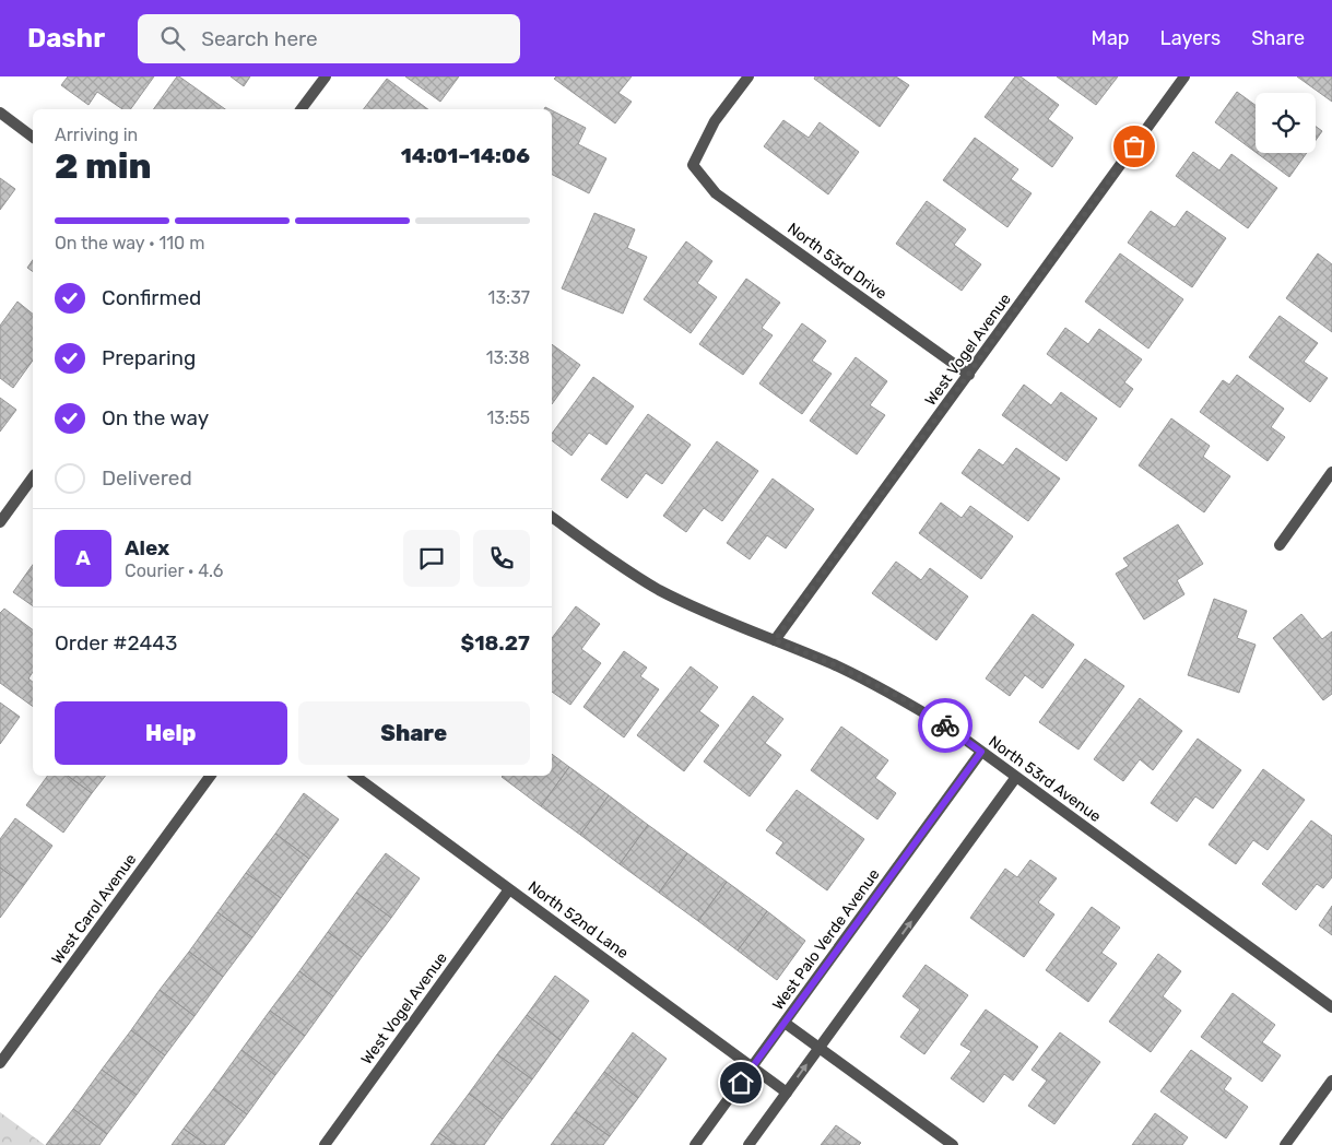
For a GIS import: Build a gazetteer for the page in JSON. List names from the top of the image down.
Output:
{
  "streets": {
    "street": [
      "North 53rd Drive",
      "West Vogel Avenue",
      "North 53rd Avenue",
      "West Carol Avenue",
      "North 52nd Lane",
      "West Palo Verde Avenue"
    ]
  },
  "crossings": [
    ["North 53rd Drive", "West Vogel Avenue"],
    ["West Vogel Avenue", "North 53rd Avenue"],
    ["West Vogel Avenue", "North 52nd Lane"],
    ["North 53rd Avenue", "West Palo Verde Avenue"],
    ["North 52nd Lane", "West Palo Verde Avenue"]
  ],
  "page": {
    "header": "Dashr",
    "search": "Search here",
    "nav": ["Map", "Layers", "Share"],
    "heading": ["2 min", "Arriving in", "14:01–14:06"],
    "panel": [
      "Alex",
      "Courier · 4.6",
      "Order #2443",
      "$18.27"
    ],
    "bar": "On the way · 110 m",
    "list": [
      ["Confirmed", "13:37"],
      ["Preparing", "13:38"],
      ["On the way", "13:55"],
      "Delivered"
    ],
    "round": "A",
    "buttons": ["Help", "Share"]
  }
}
